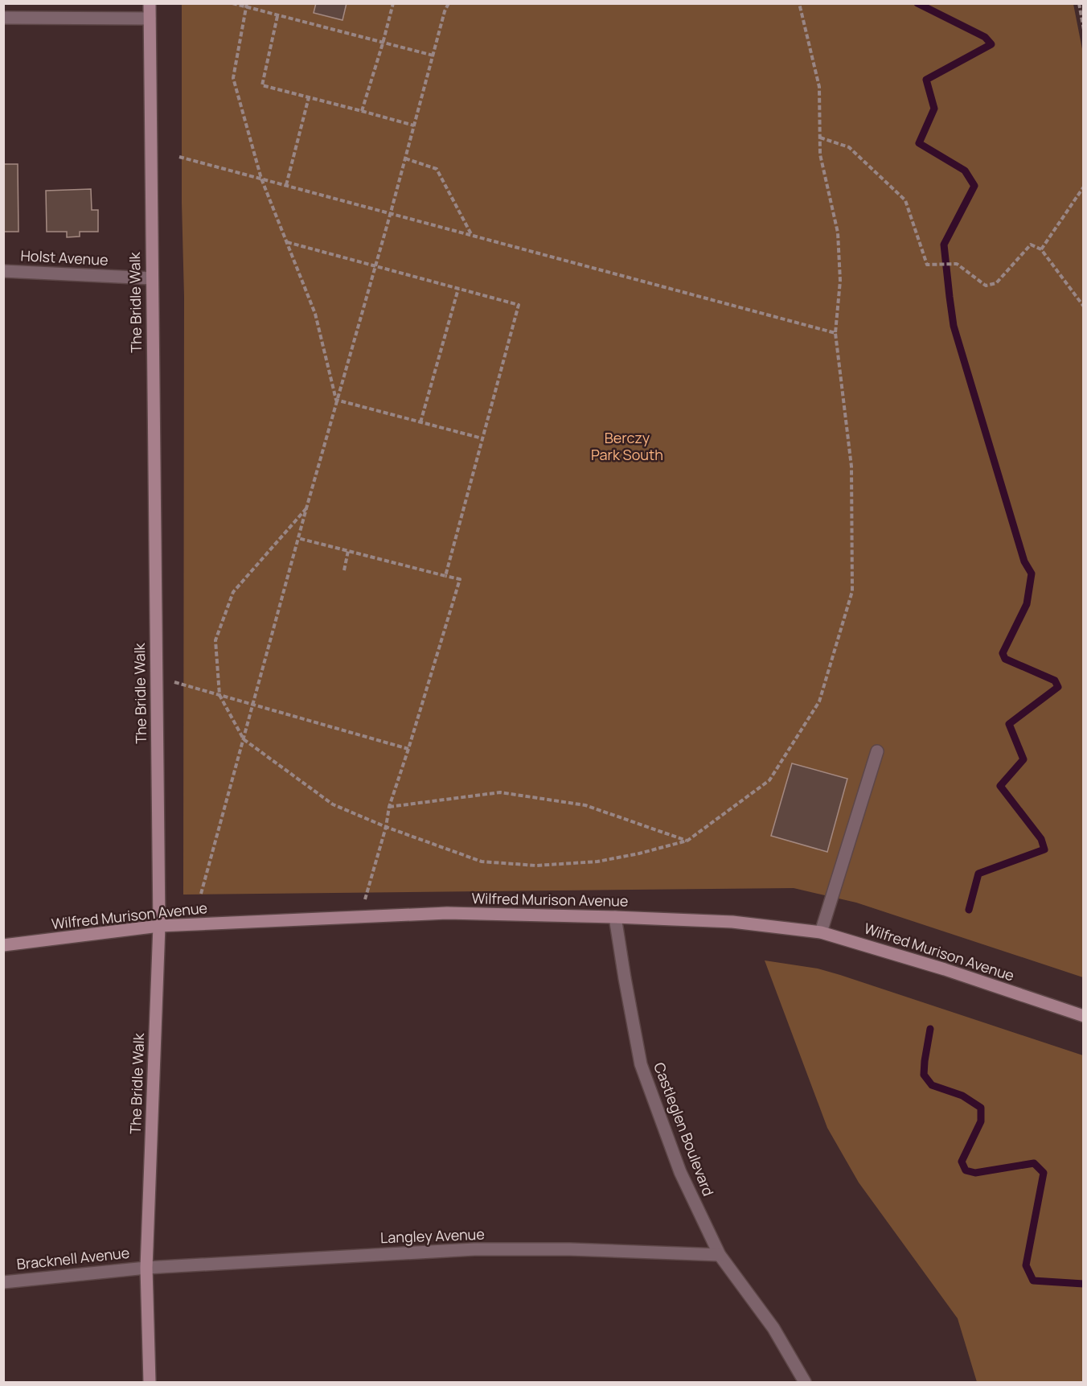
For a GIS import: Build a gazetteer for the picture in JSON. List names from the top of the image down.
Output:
{
  "streets": {
    "street": [
      "Holst Avenue",
      "The Bridle Walk",
      "Wilfred Murison Avenue",
      "Castleglen Boulevard",
      "Langley Avenue",
      "Bracknell Avenue"
    ]
  },
  "crossings": [
    ["Holst Avenue", "The Bridle Walk"],
    ["The Bridle Walk", "Wilfred Murison Avenue"],
    ["The Bridle Walk", "Langley Avenue"],
    ["The Bridle Walk", "Bracknell Avenue"],
    ["Wilfred Murison Avenue", "Castleglen Boulevard"],
    ["Castleglen Boulevard", "Langley Avenue"],
    ["Langley Avenue", "Bracknell Avenue"]
  ],
  "parks": ["Berczy Park South"]
}
